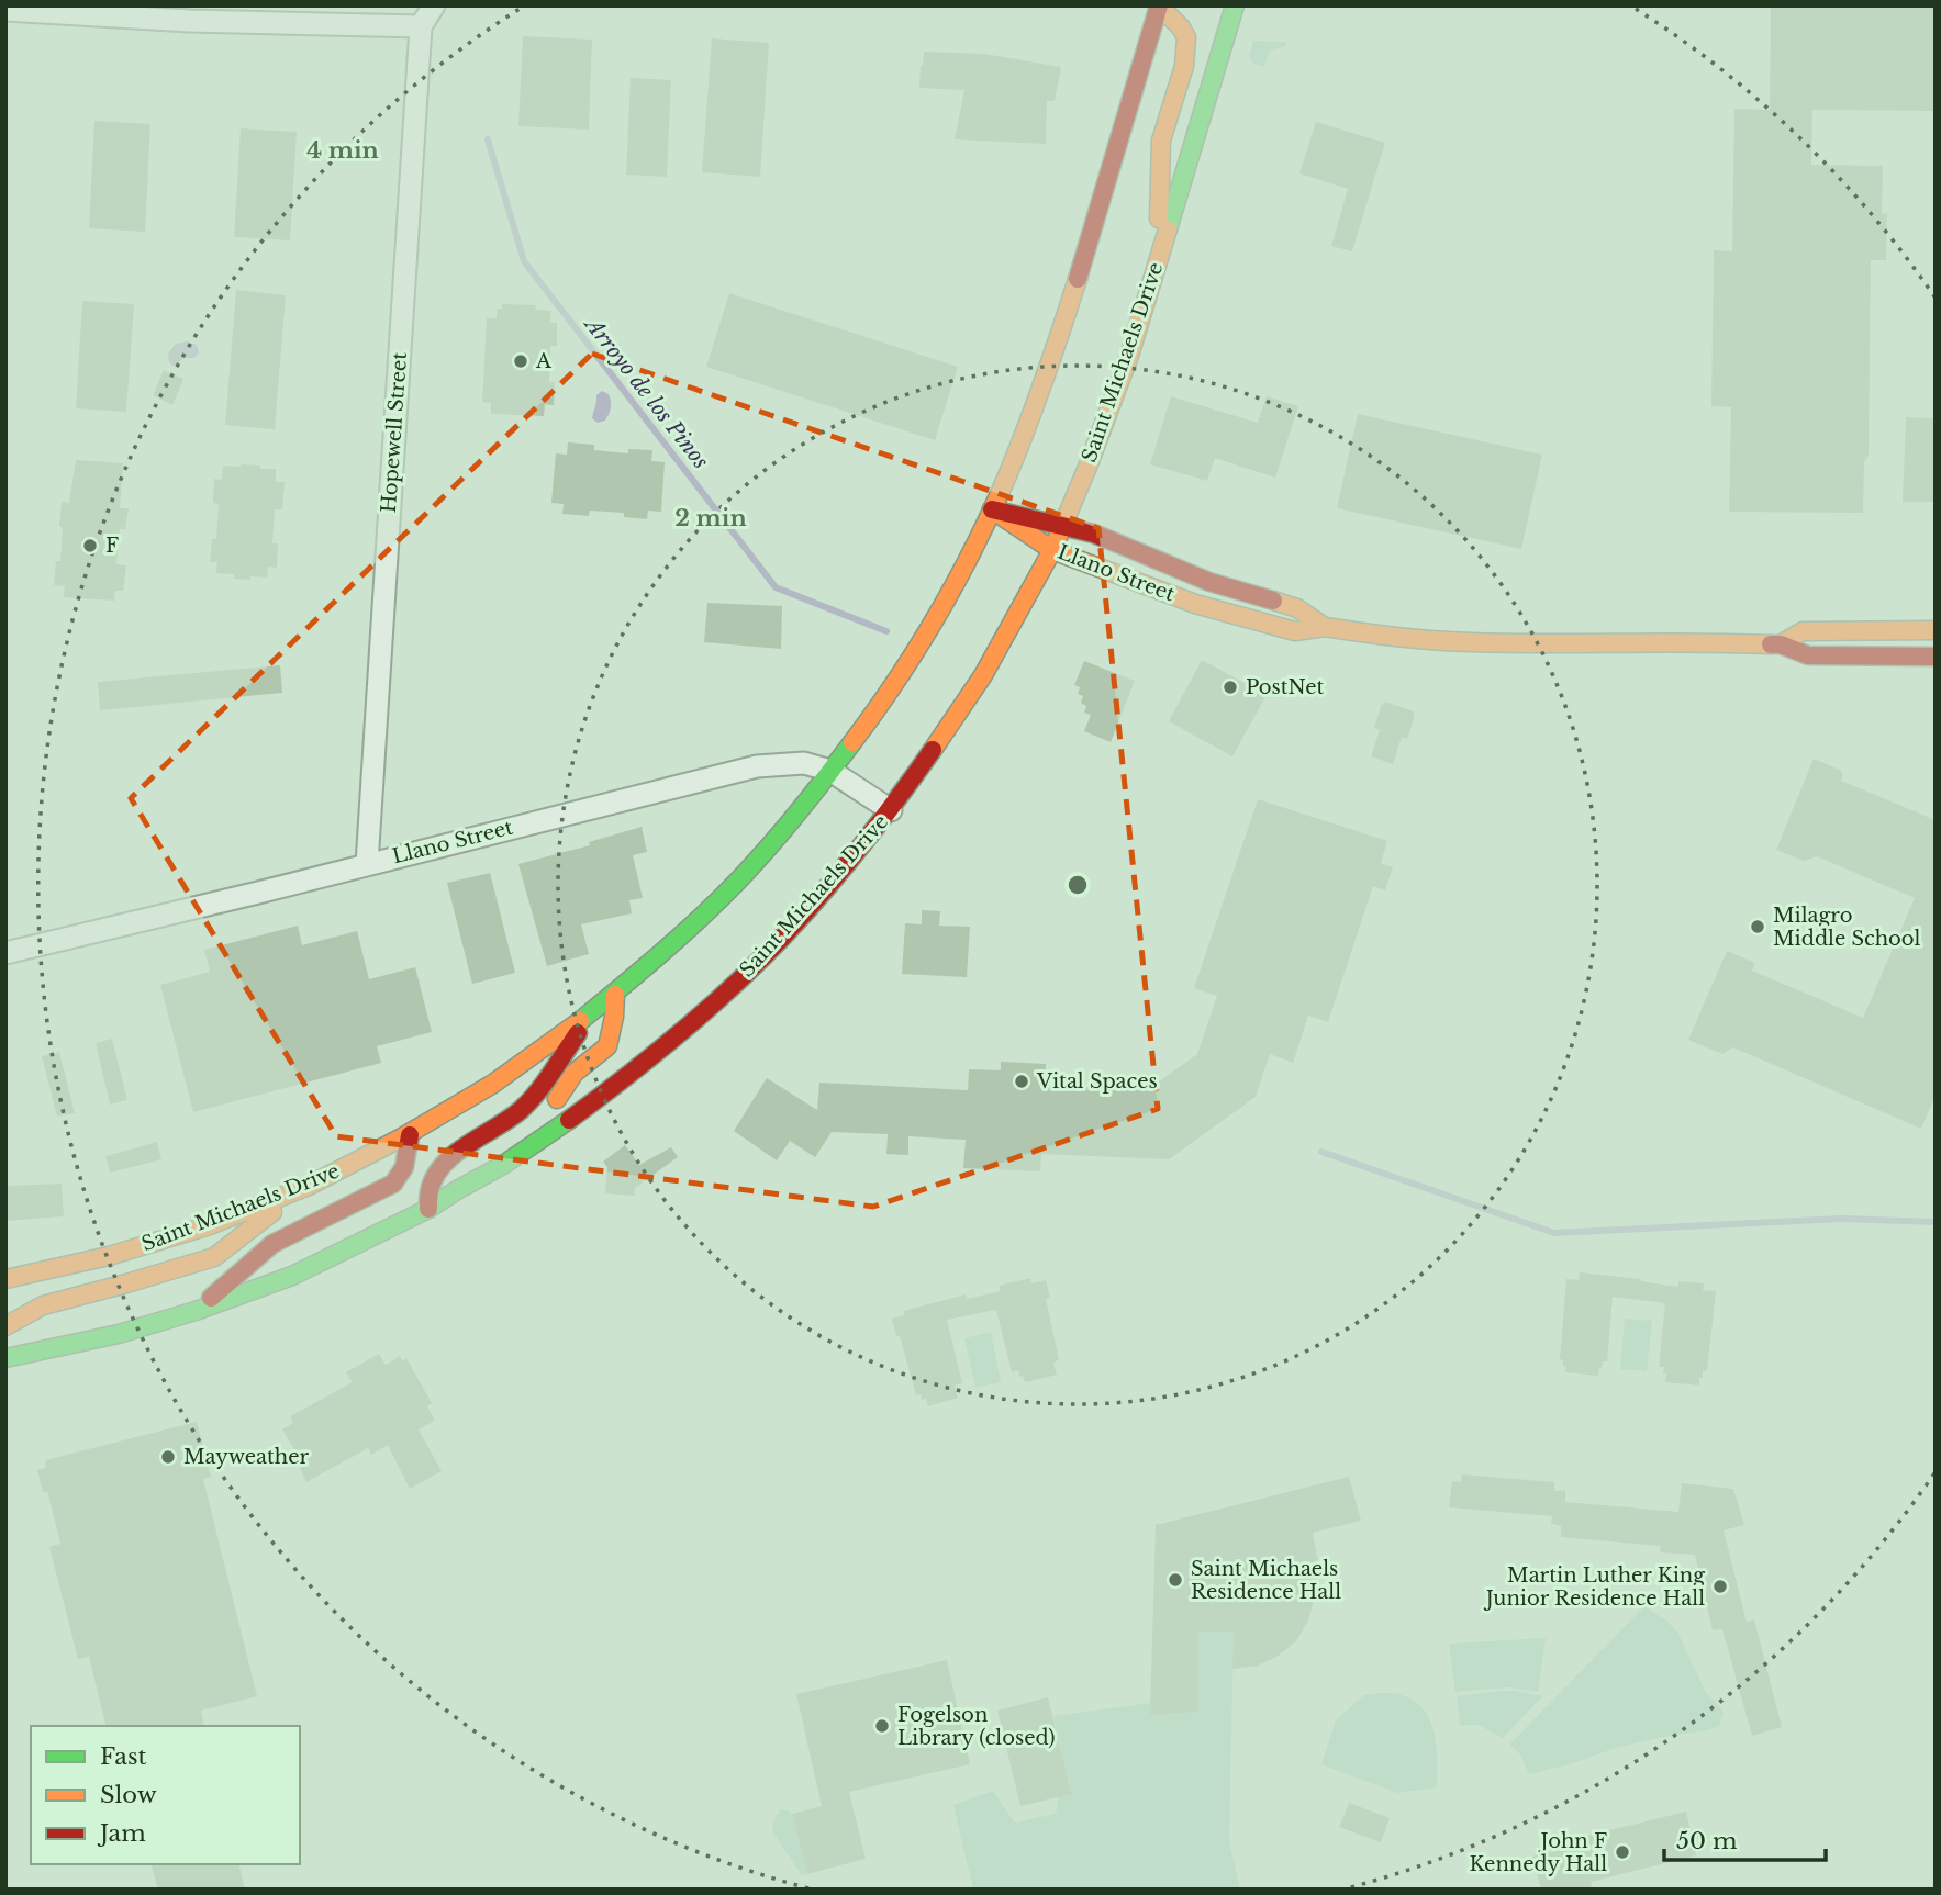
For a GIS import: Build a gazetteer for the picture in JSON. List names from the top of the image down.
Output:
{
  "streets": {
    "main road": ["Saint Michaels Drive", "Llano Street"],
    "street": ["Hopewell Street"]
  },
  "crossings": [
    ["Saint Michaels Drive", "Llano Street"],
    ["Hopewell Street", "Llano Street"]
  ],
  "water": ["Arroyo de los Pinos"],
  "places": [
    "A",
    "F",
    "PostNet",
    "Milagro Middle School",
    "Vital Spaces",
    "Mayweather",
    "Saint Michaels Residence Hall",
    "Martin Luther King Junior Residence Hall",
    "Fogelson Library (closed)",
    "John F Kennedy Hall"
  ],
  "legend": ["Fast", "Slow", "Jam"],
  "scale_bar": "50 m",
  "rings": ["4 min", "2 min"]
}
